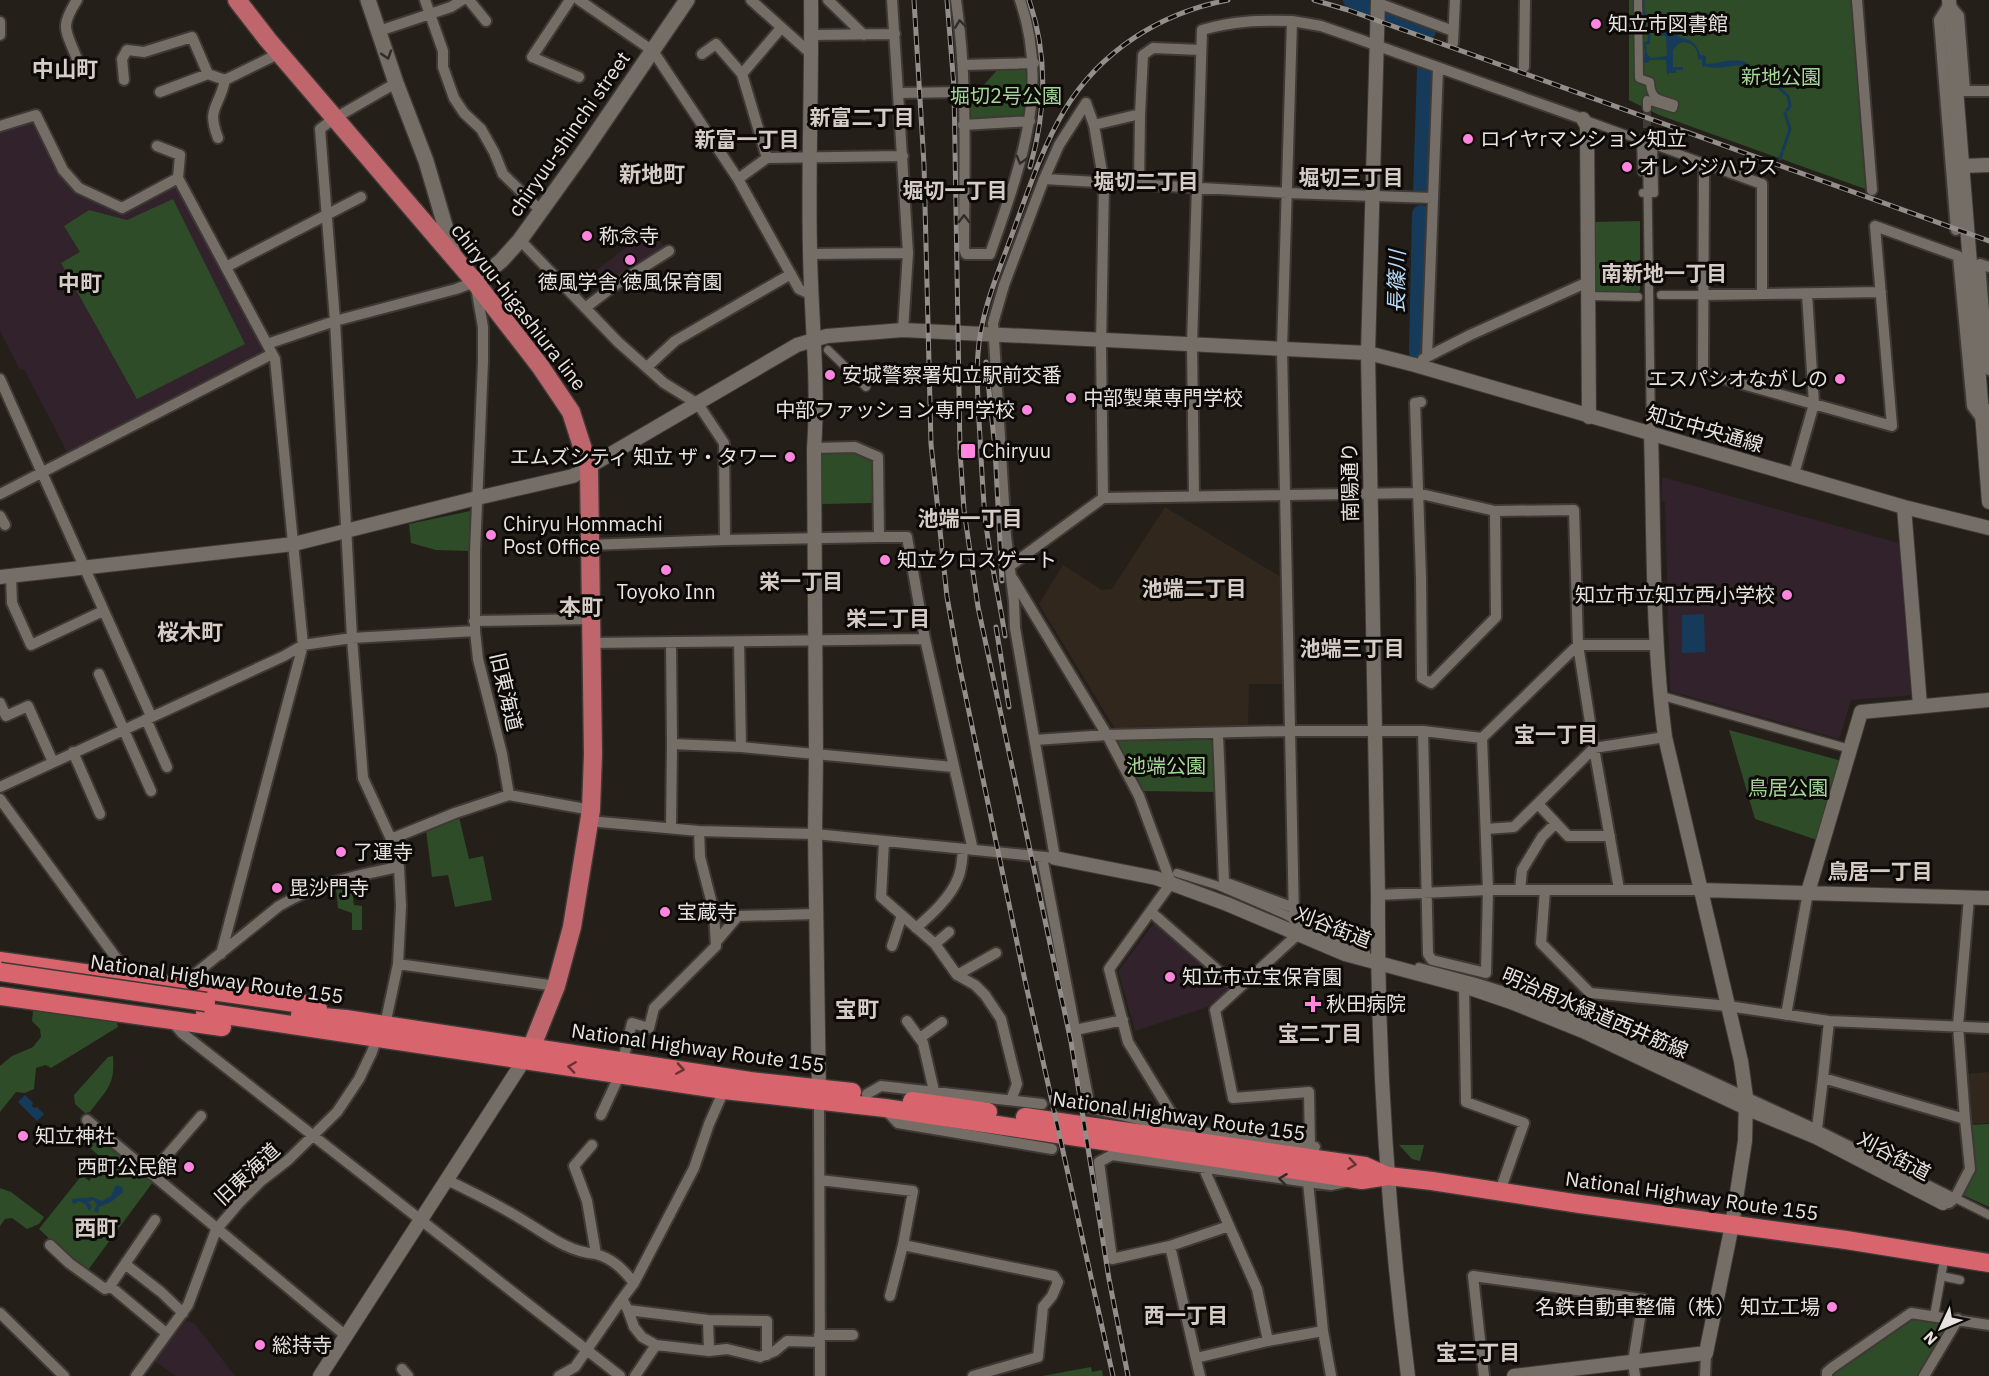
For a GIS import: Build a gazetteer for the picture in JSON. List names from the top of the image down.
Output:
{
  "streets": {
    "highway": ["National Highway Route 155"],
    "main road": ["chiryuu-shinchi street", "chiryuu-higashiura line"],
    "street": [
      "知立中央通線",
      "南陽通り",
      "旧東海道",
      "刈谷街道",
      "明治用水緑道西井筋線"
    ]
  },
  "crossings": [
    ["chiryuu-shinchi street", "chiryuu-higashiura line"],
    ["chiryuu-shinchi street", "旧東海道"],
    ["chiryuu-higashiura line", "知立中央通線"],
    ["chiryuu-higashiura line", "旧東海道"],
    ["chiryuu-higashiura line", "刈谷街道"],
    ["chiryuu-higashiura line", "National Highway Route 155"],
    ["知立中央通線", "南陽通り"],
    ["知立中央通線", "旧東海道"],
    ["南陽通り", "刈谷街道"],
    ["南陽通り", "National Highway Route 155"],
    ["南陽通り", "明治用水緑道西井筋線"],
    ["旧東海道", "刈谷街道"],
    ["旧東海道", "National Highway Route 155"],
    ["刈谷街道", "明治用水緑道西井筋線"]
  ],
  "districts": [
    "中山町",
    "新富二丁目",
    "新富一丁目",
    "新地町",
    "堀切三丁目",
    "堀切二丁目",
    "堀切一丁目",
    "南新地一丁目",
    "中町",
    "池端一丁目",
    "栄一丁目",
    "池端二丁目",
    "本町",
    "栄二丁目",
    "桜木町",
    "池端三丁目",
    "宝一丁目",
    "鳥居一丁目",
    "宝町",
    "宝二丁目",
    "西町",
    "西一丁目",
    "宝三丁目"
  ],
  "water": ["長篠川"],
  "parks": [
    "新地公園",
    "堀切2号公園",
    "池端公園",
    "鳥居公園"
  ],
  "places": {
    "other": [
      "知立市図書館",
      "ロイヤrマンション知立",
      "オレンジハウス",
      "称念寺",
      "徳風学舎 徳風保育園",
      "安城警察署知立駅前交番",
      "エスパシオながしの",
      "中部製菓専門学校",
      "中部ファッション専門学校",
      "エムズシティ 知立 ザ・タワー",
      "Chiryu Hommachi Post Office",
      "知立クロスゲート",
      "Toyoko Inn",
      "知立市立知立西小学校",
      "了運寺",
      "毘沙門寺",
      "宝蔵寺",
      "知立市立宝保育園",
      "知立神社",
      "西町公民館",
      "名鉄自動車整備（株） 知立工場",
      "総持寺"
    ],
    "transit": ["Chiryuu"],
    "health": ["秋田病院"]
  },
  "north": "bottom left"
}
